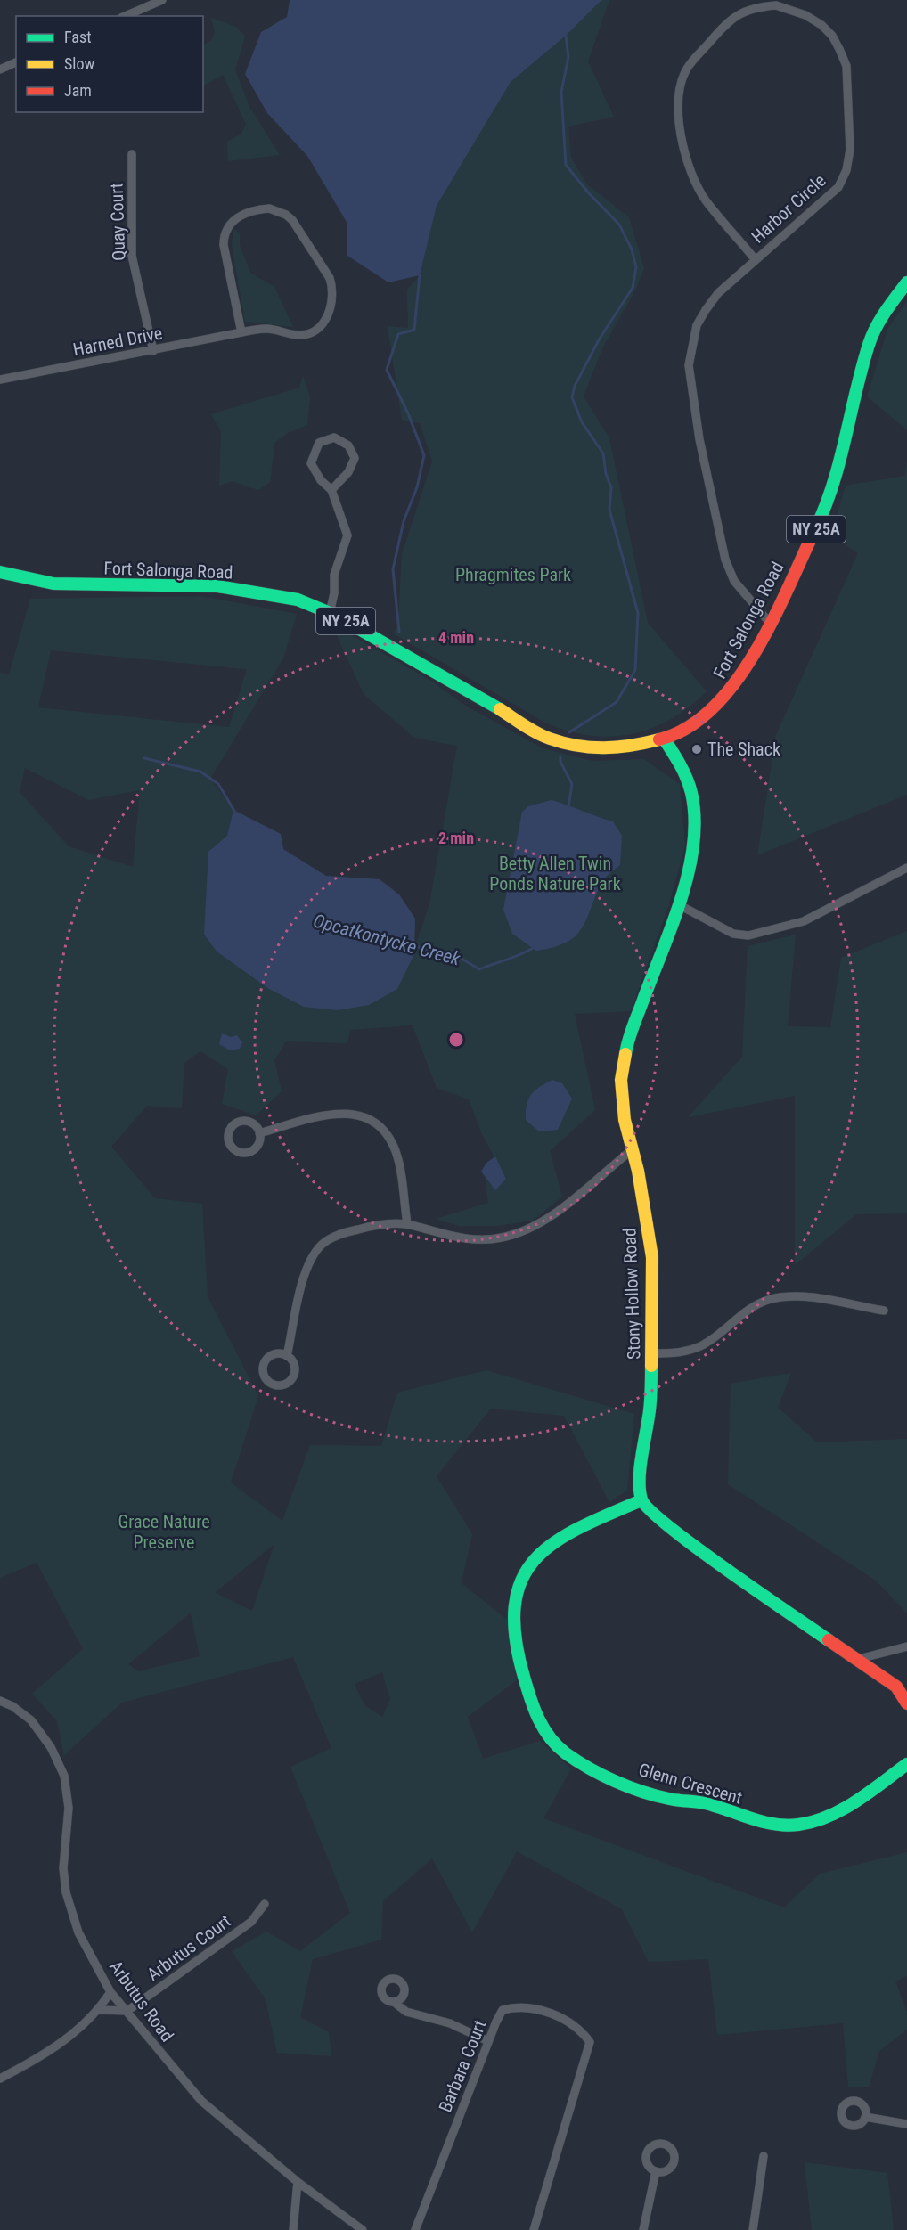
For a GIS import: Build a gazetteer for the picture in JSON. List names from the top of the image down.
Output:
{
  "streets": {
    "street": [
      "Harbor Circle",
      "Quay Court",
      "Harned Drive",
      "NY 25A",
      "Fort Salonga Road",
      "Stony Hollow Road",
      "Glenn Crescent",
      "Arbutus Court",
      "Arbutus Road",
      "Barbara Court"
    ]
  },
  "crossings": [
    ["Harbor Circle", "Fort Salonga Road"],
    ["Quay Court", "Harned Drive"],
    ["Fort Salonga Road", "Stony Hollow Road"],
    ["Stony Hollow Road", "Glenn Crescent"],
    ["Arbutus Court", "Arbutus Road"]
  ],
  "water": ["Opcatkontycke Creek"],
  "parks": ["Phragmites Park", "Betty Allen Twin Ponds Nature Park", "Grace Nature Preserve"],
  "places": ["The Shack"],
  "legend": ["Fast", "Slow", "Jam"],
  "rings": ["4 min", "2 min"]
}
